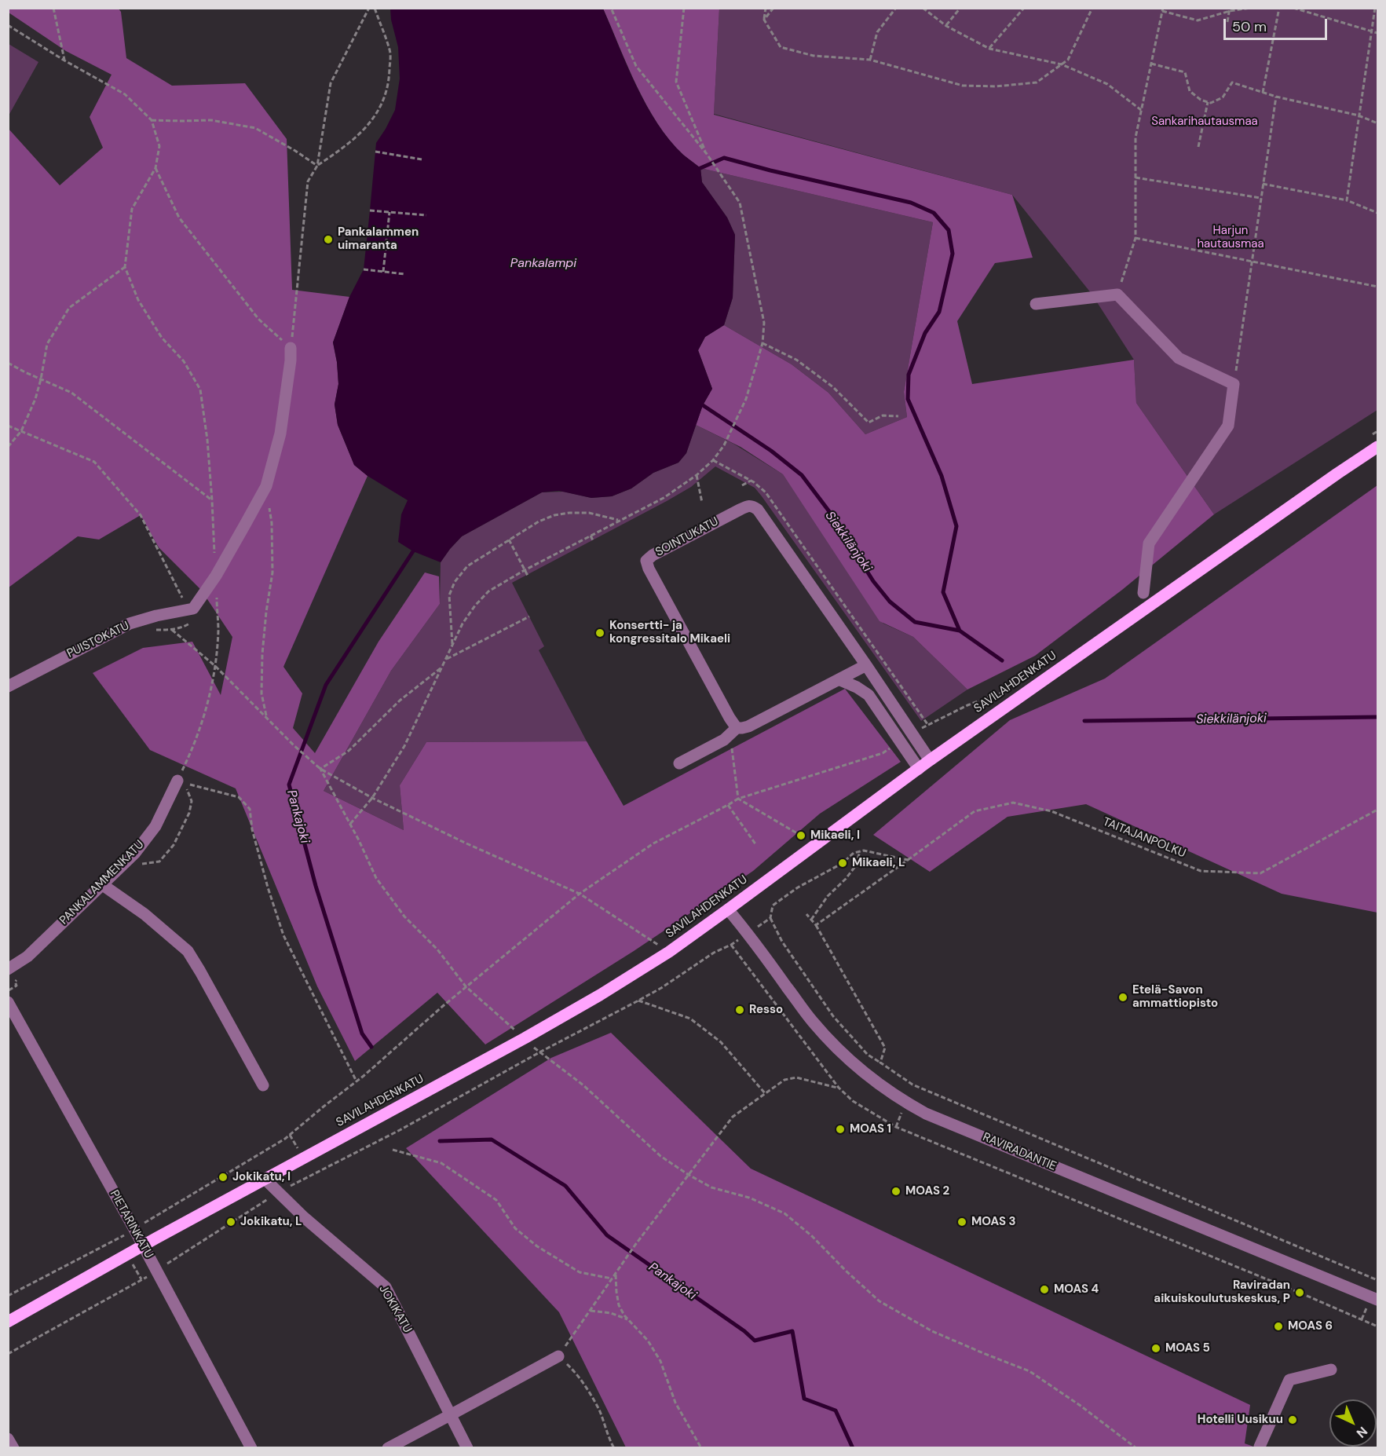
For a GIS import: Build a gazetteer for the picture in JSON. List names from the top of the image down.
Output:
{
  "streets": {
    "main road": ["SAVILAHDENKATU"],
    "street": [
      "SOINTUKATU",
      "PUISTOKATU",
      "PANKALAMMENKATU",
      "RAVIRADANTIE",
      "PIETARINKATU",
      "JOKIKATU"
    ],
    "path": ["TAITAJANPOLKU"]
  },
  "crossings": [
    ["SOINTUKATU", "SAVILAHDENKATU"],
    ["SAVILAHDENKATU", "RAVIRADANTIE"],
    ["SAVILAHDENKATU", "PIETARINKATU"],
    ["SAVILAHDENKATU", "JOKIKATU"]
  ],
  "water": ["Pankalampi", "Siekkilänjoki", "Pankajoki"],
  "parks": ["Sankarihautausmaa", "Harjun hautausmaa"],
  "places": [
    "Pankalammen uimaranta",
    "Konsertti- ja kongressitalo Mikaeli",
    "Mikaeli, I",
    "Mikaeli, L",
    "Etelä-Savon ammattiopisto",
    "Resso",
    "MOAS 1",
    "Jokikatu, I",
    "MOAS 2",
    "Jokikatu, L",
    "MOAS 3",
    "MOAS 4",
    "Raviradan aikuiskoulutuskeskus, P",
    "MOAS 6",
    "MOAS 5",
    "Hotelli Uusikuu"
  ],
  "scale_bar": "50 m",
  "north": "bottom right"
}
